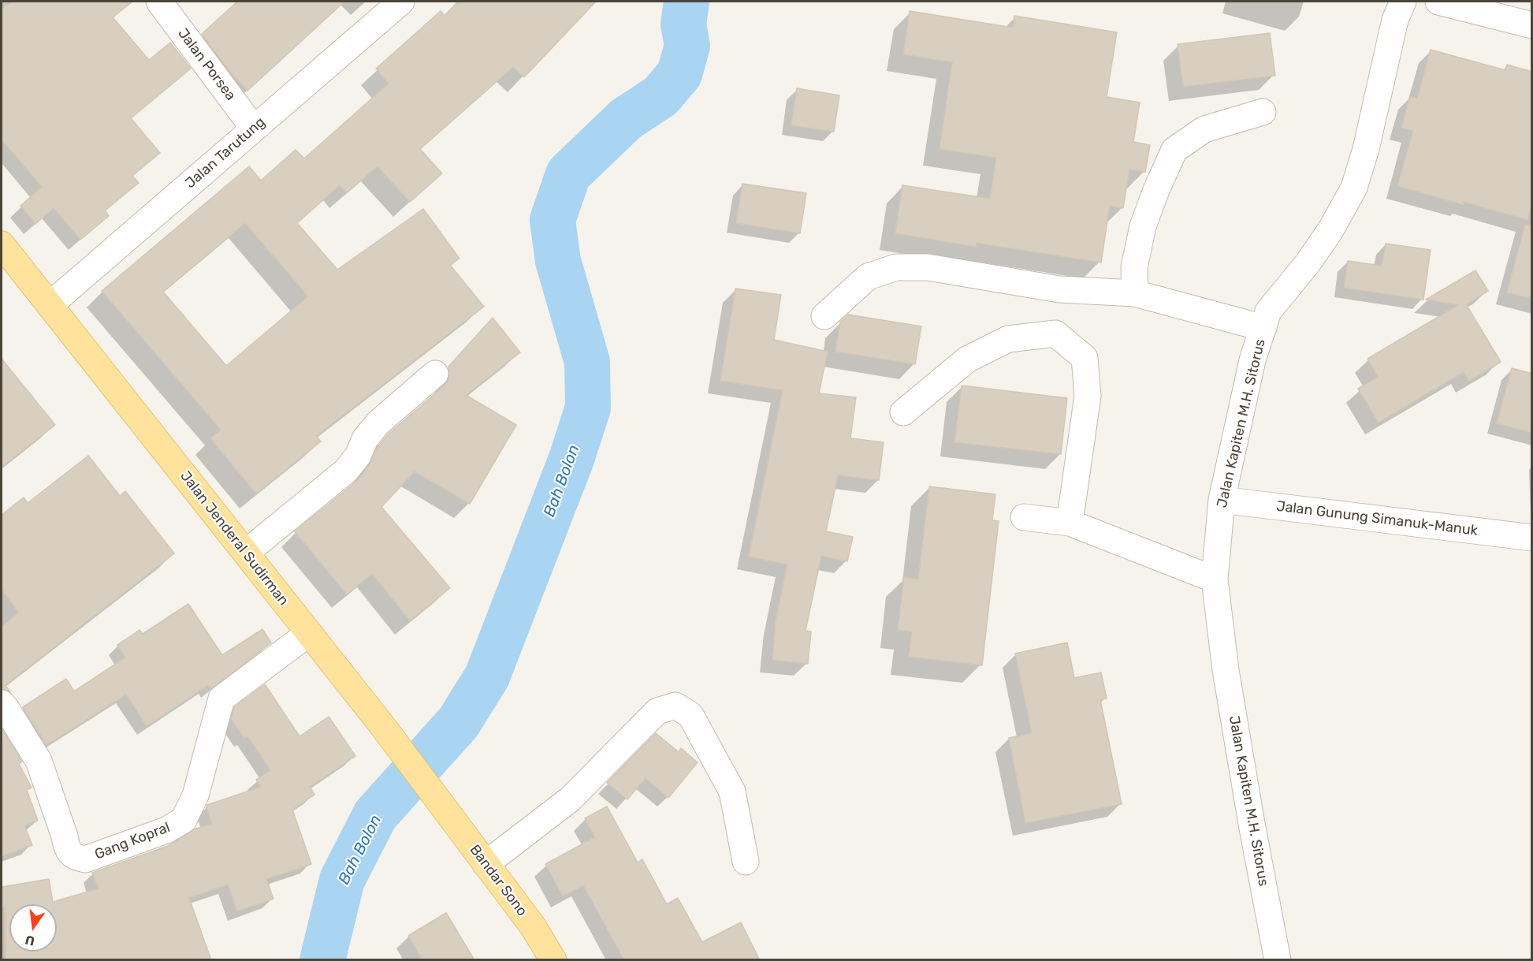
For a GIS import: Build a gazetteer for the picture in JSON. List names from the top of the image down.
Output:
{
  "streets": {
    "main road": ["Jalan Jenderal Sudirman", "Bandar Sono"],
    "street": [
      "Jalan Porsea",
      "Jalan Tarutung",
      "Jalan Kapiten M.H. Sitorus",
      "Jalan Gunung Simanuk-Manuk",
      "Gang Kopral"
    ]
  },
  "crossings": [
    ["Jalan Porsea", "Jalan Tarutung"],
    ["Jalan Tarutung", "Jalan Jenderal Sudirman"],
    ["Jalan Kapiten M.H. Sitorus", "Jalan Gunung Simanuk-Manuk"],
    ["Jalan Jenderal Sudirman", "Gang Kopral"],
    ["Jalan Jenderal Sudirman", "Bandar Sono"]
  ],
  "water": ["Bah Bolon"],
  "north": "bottom"
}
